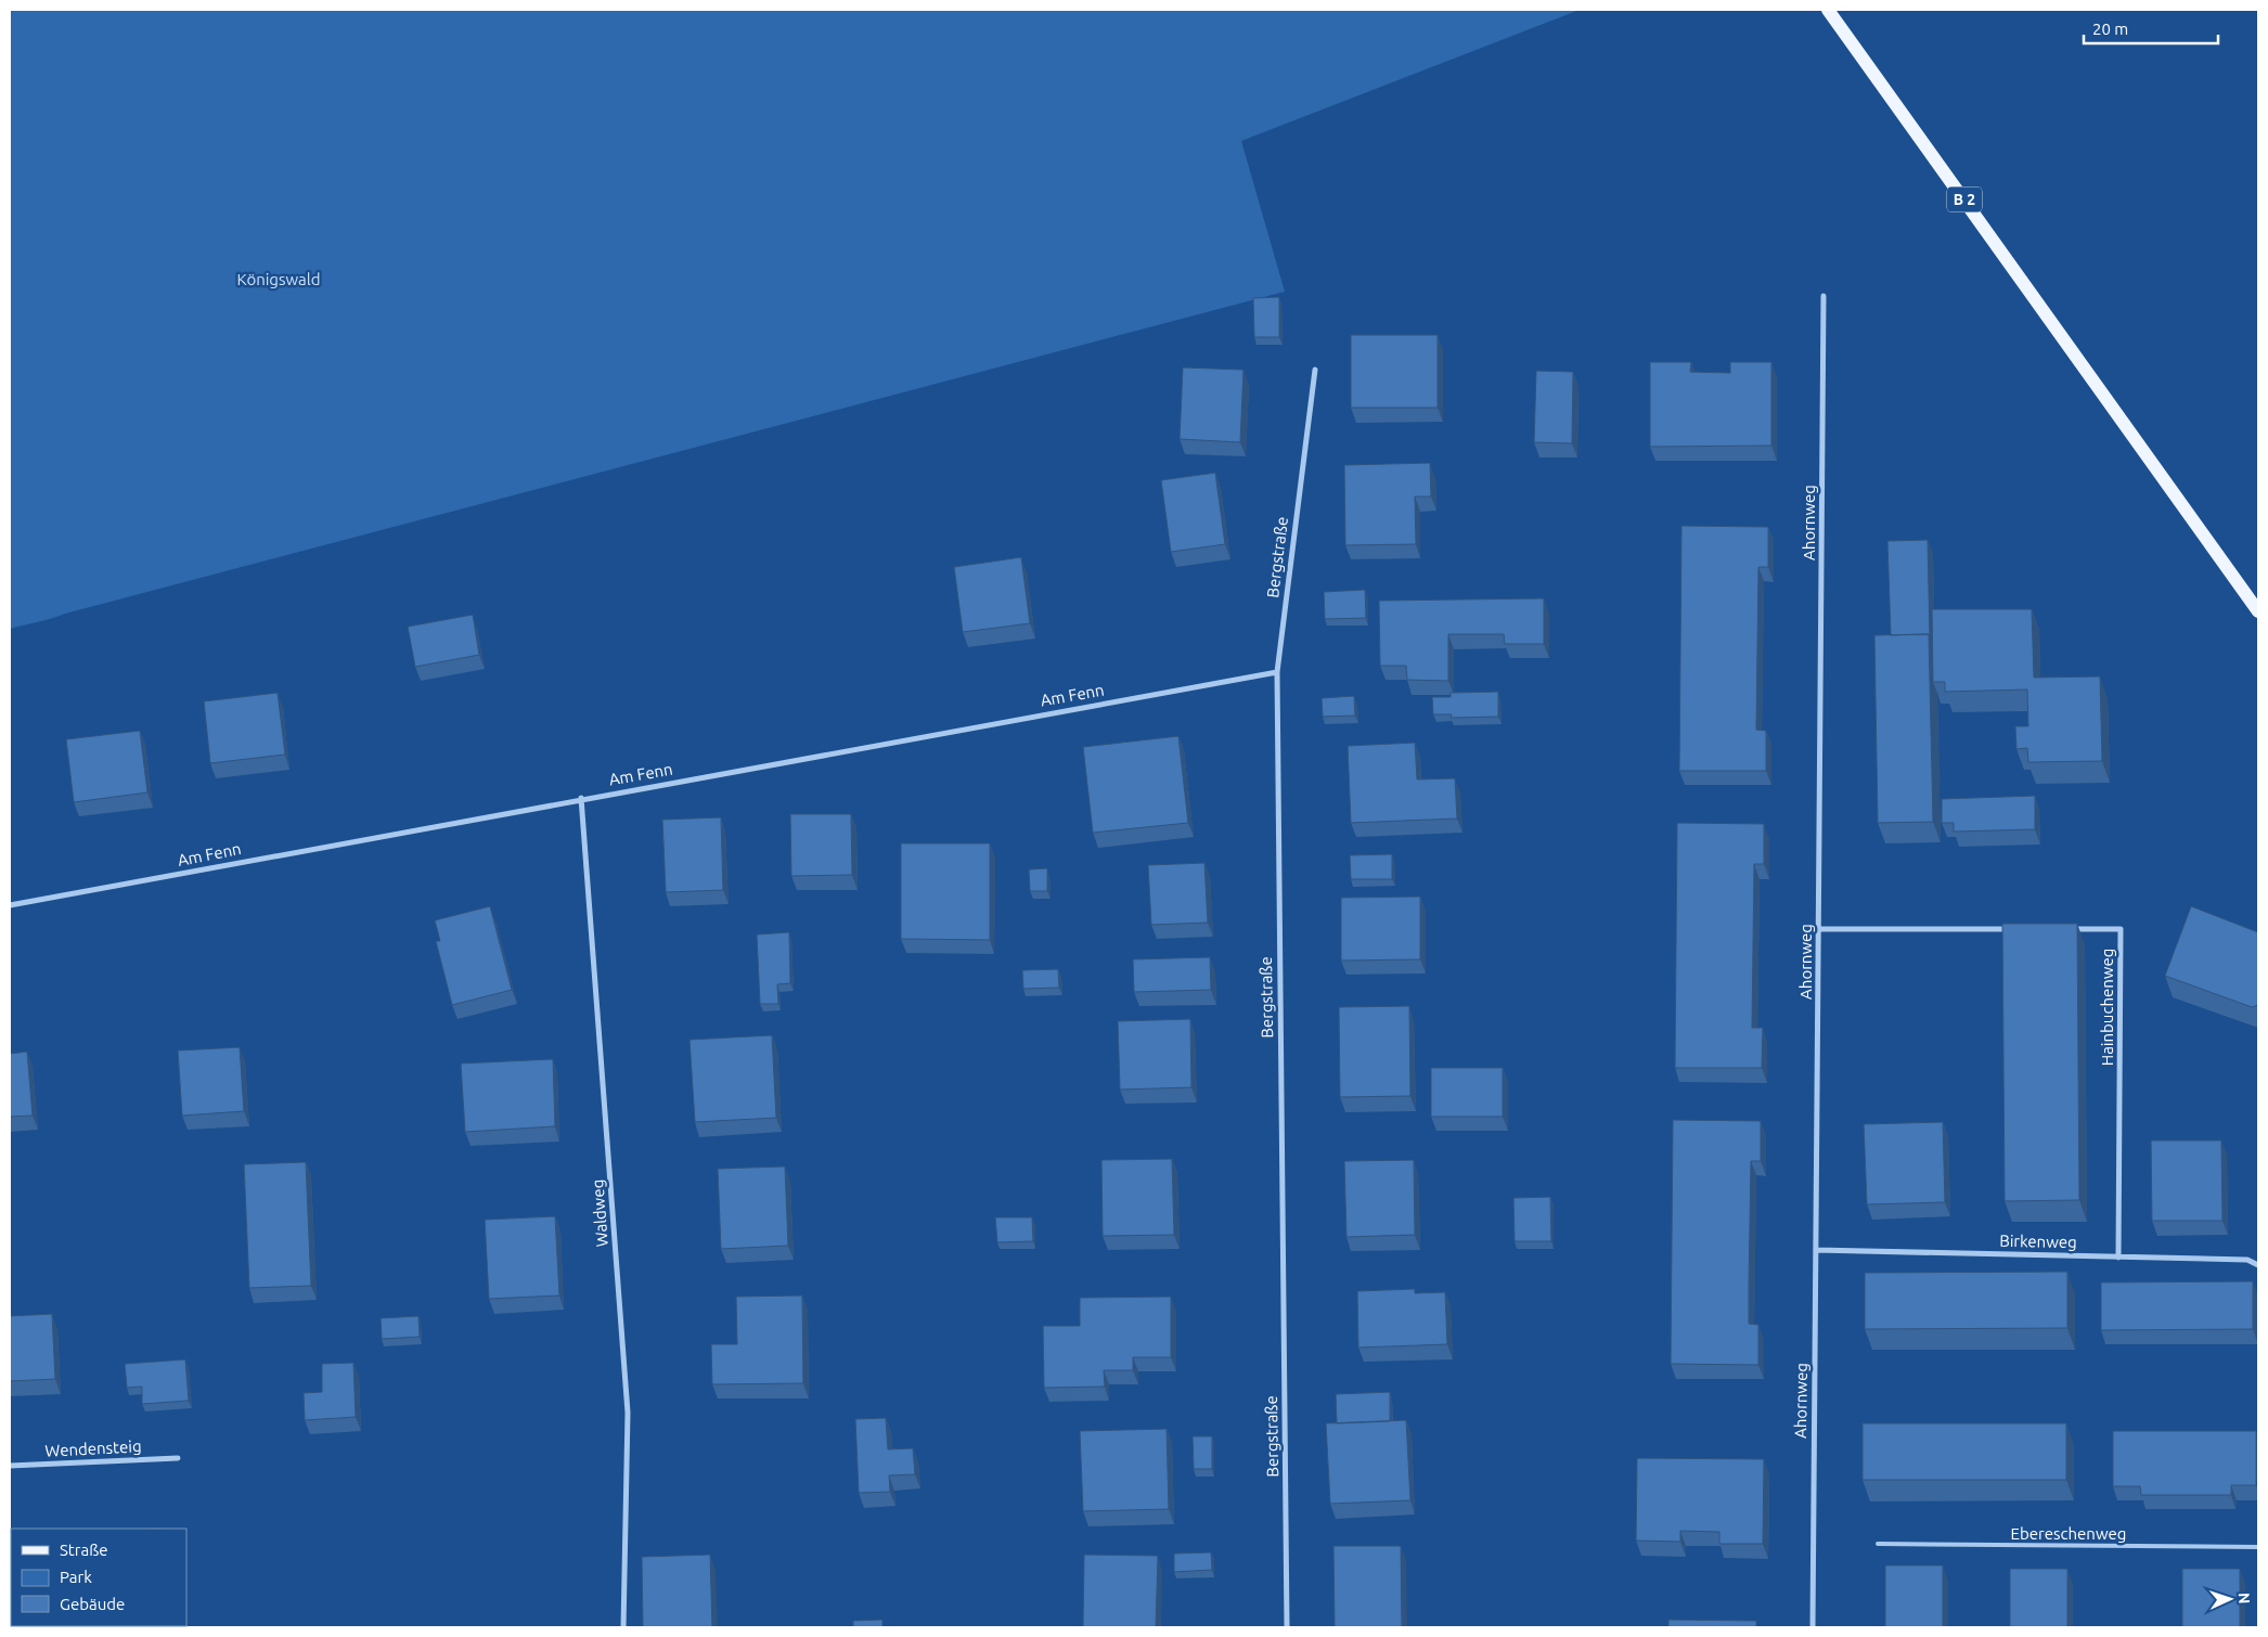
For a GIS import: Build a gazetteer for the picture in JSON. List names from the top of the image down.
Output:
{
  "streets": {
    "main road": ["B 2"],
    "street": [
      "Ahornweg",
      "Bergstraße",
      "Am Fenn",
      "Hainbuchenweg",
      "Waldweg",
      "Birkenweg",
      "Wendensteig"
    ],
    "lane": ["Ebereschenweg"]
  },
  "crossings": [
    ["Ahornweg", "Birkenweg"],
    ["Bergstraße", "Am Fenn"],
    ["Am Fenn", "Waldweg"],
    ["Hainbuchenweg", "Birkenweg"]
  ],
  "parks": ["Königswald"],
  "legend": ["Straße", "Park", "Gebäude"],
  "scale_bar": "20 m",
  "north": "right"
}
